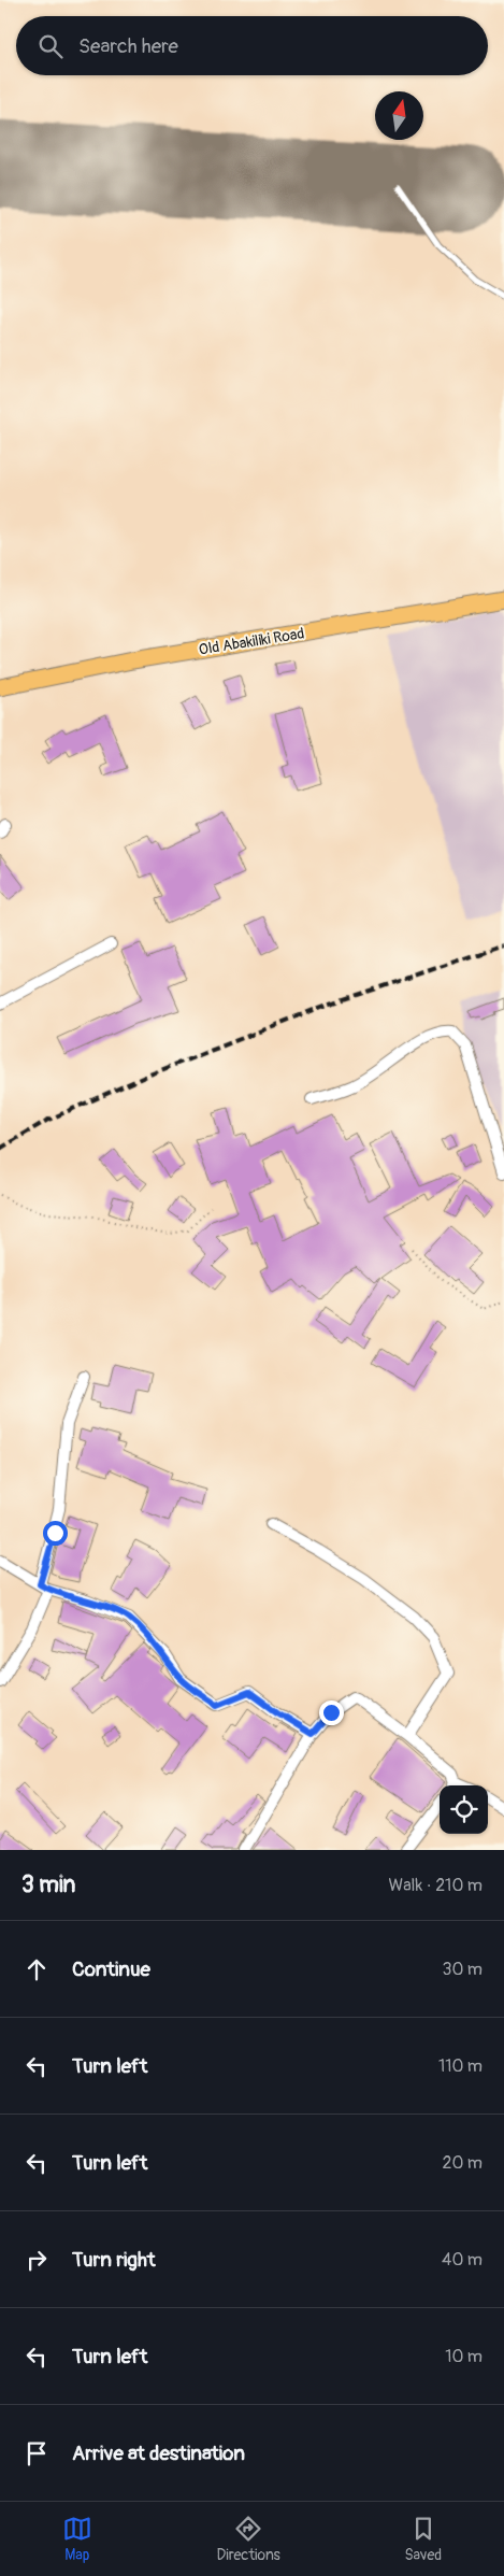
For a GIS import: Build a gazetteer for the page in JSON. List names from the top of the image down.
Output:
{
  "streets": {
    "main road": ["Old Abakiliki Road"]
  },
  "north": "top",
  "page": {
    "search": "Search here",
    "heading": ["3 min", "Walk · 210 m"],
    "list": [
      ["Continue", "30 m"],
      ["Turn left", "110 m"],
      ["Turn left", "20 m"],
      ["Turn right", "40 m"],
      ["Turn left", "10 m"],
      "Arrive at destination"
    ],
    "nav": ["Map", "Directions", "Saved"]
  }
}
